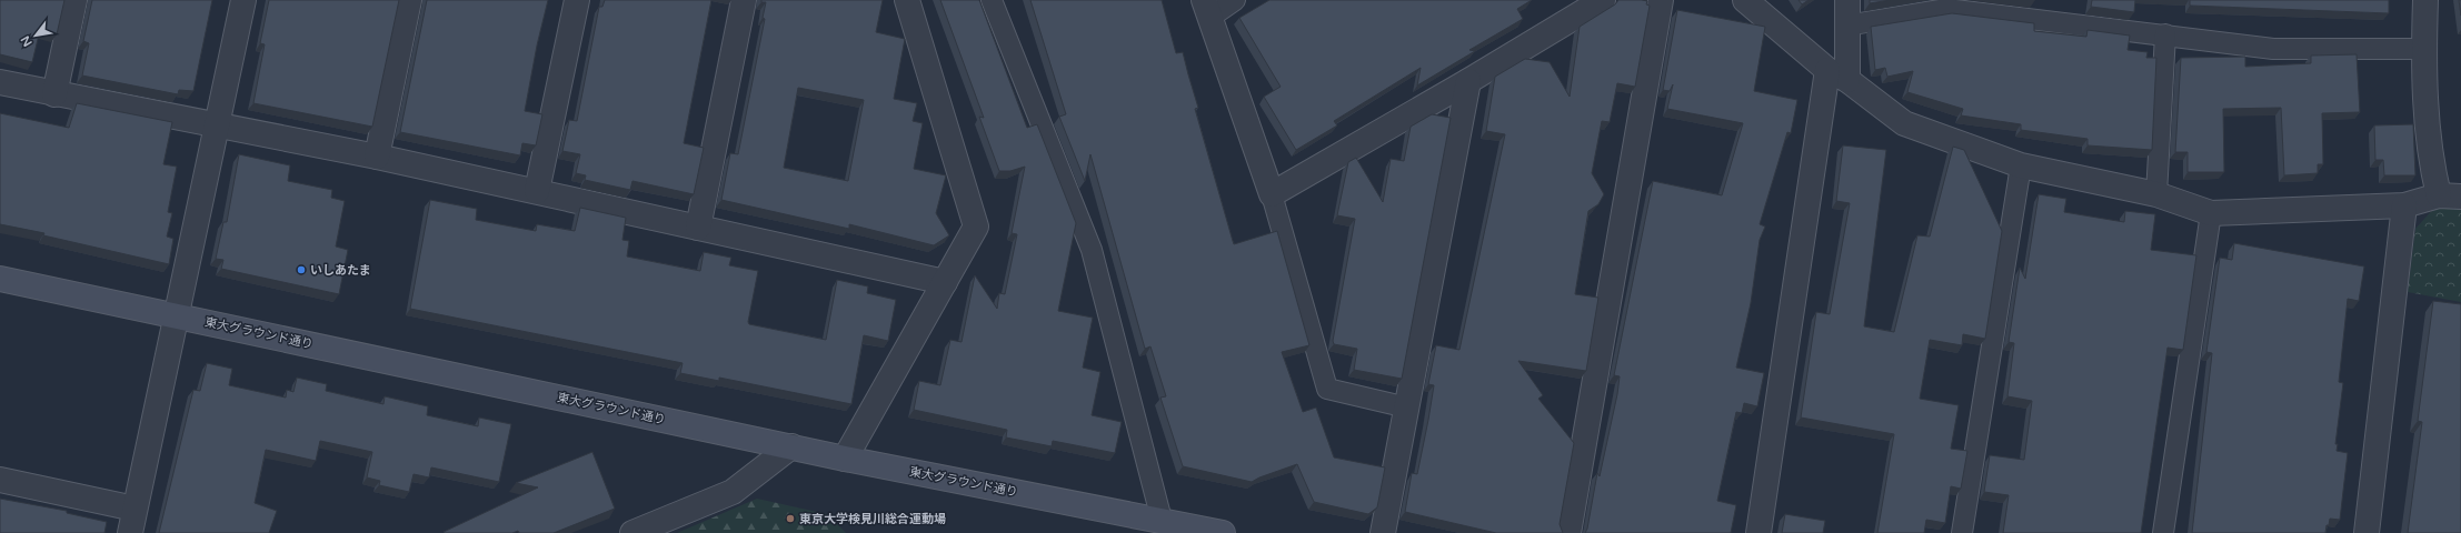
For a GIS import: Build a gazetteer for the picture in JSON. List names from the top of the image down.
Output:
{
  "streets": {
    "street": ["東大グラウンド通り"]
  },
  "places": ["いしあたま", "東京大学検見川総合運動場"],
  "north": "bottom left"
}
